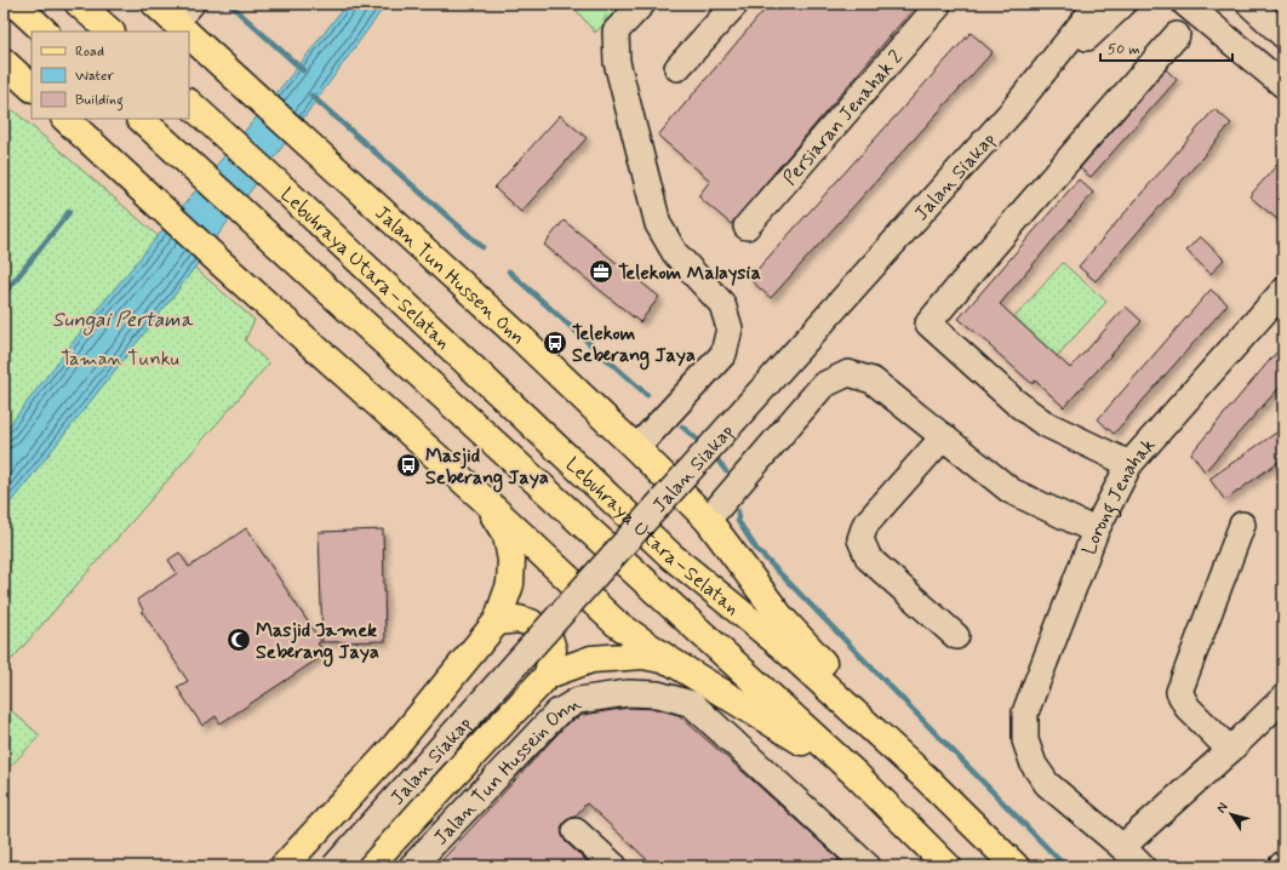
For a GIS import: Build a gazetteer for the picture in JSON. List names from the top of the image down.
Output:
{
  "streets": {
    "main road": ["Lebuhraya Utara–Selatan", "Jalan Tun Hussen Onn"],
    "street": [
      "Persiaran Jenahak 2",
      "Jalan Siakap",
      "Lorong Jenahak",
      "Jalan Tun Hussein Onn"
    ]
  },
  "crossings": [
    ["Lebuhraya Utara–Selatan", "Jalan Tun Hussen Onn"]
  ],
  "water": ["Sungai Pertama"],
  "parks": ["Taman Tunku"],
  "places": {
    "office": ["Telekom Malaysia"],
    "bus stop": ["Telekom Seberang Jaya", "Masjid Seberang Jaya"],
    "mosque": ["Masjid Jamek Seberang Jaya"]
  },
  "legend": ["Road", "Water", "Building"],
  "scale_bar": "50 m",
  "north": "top left"
}
